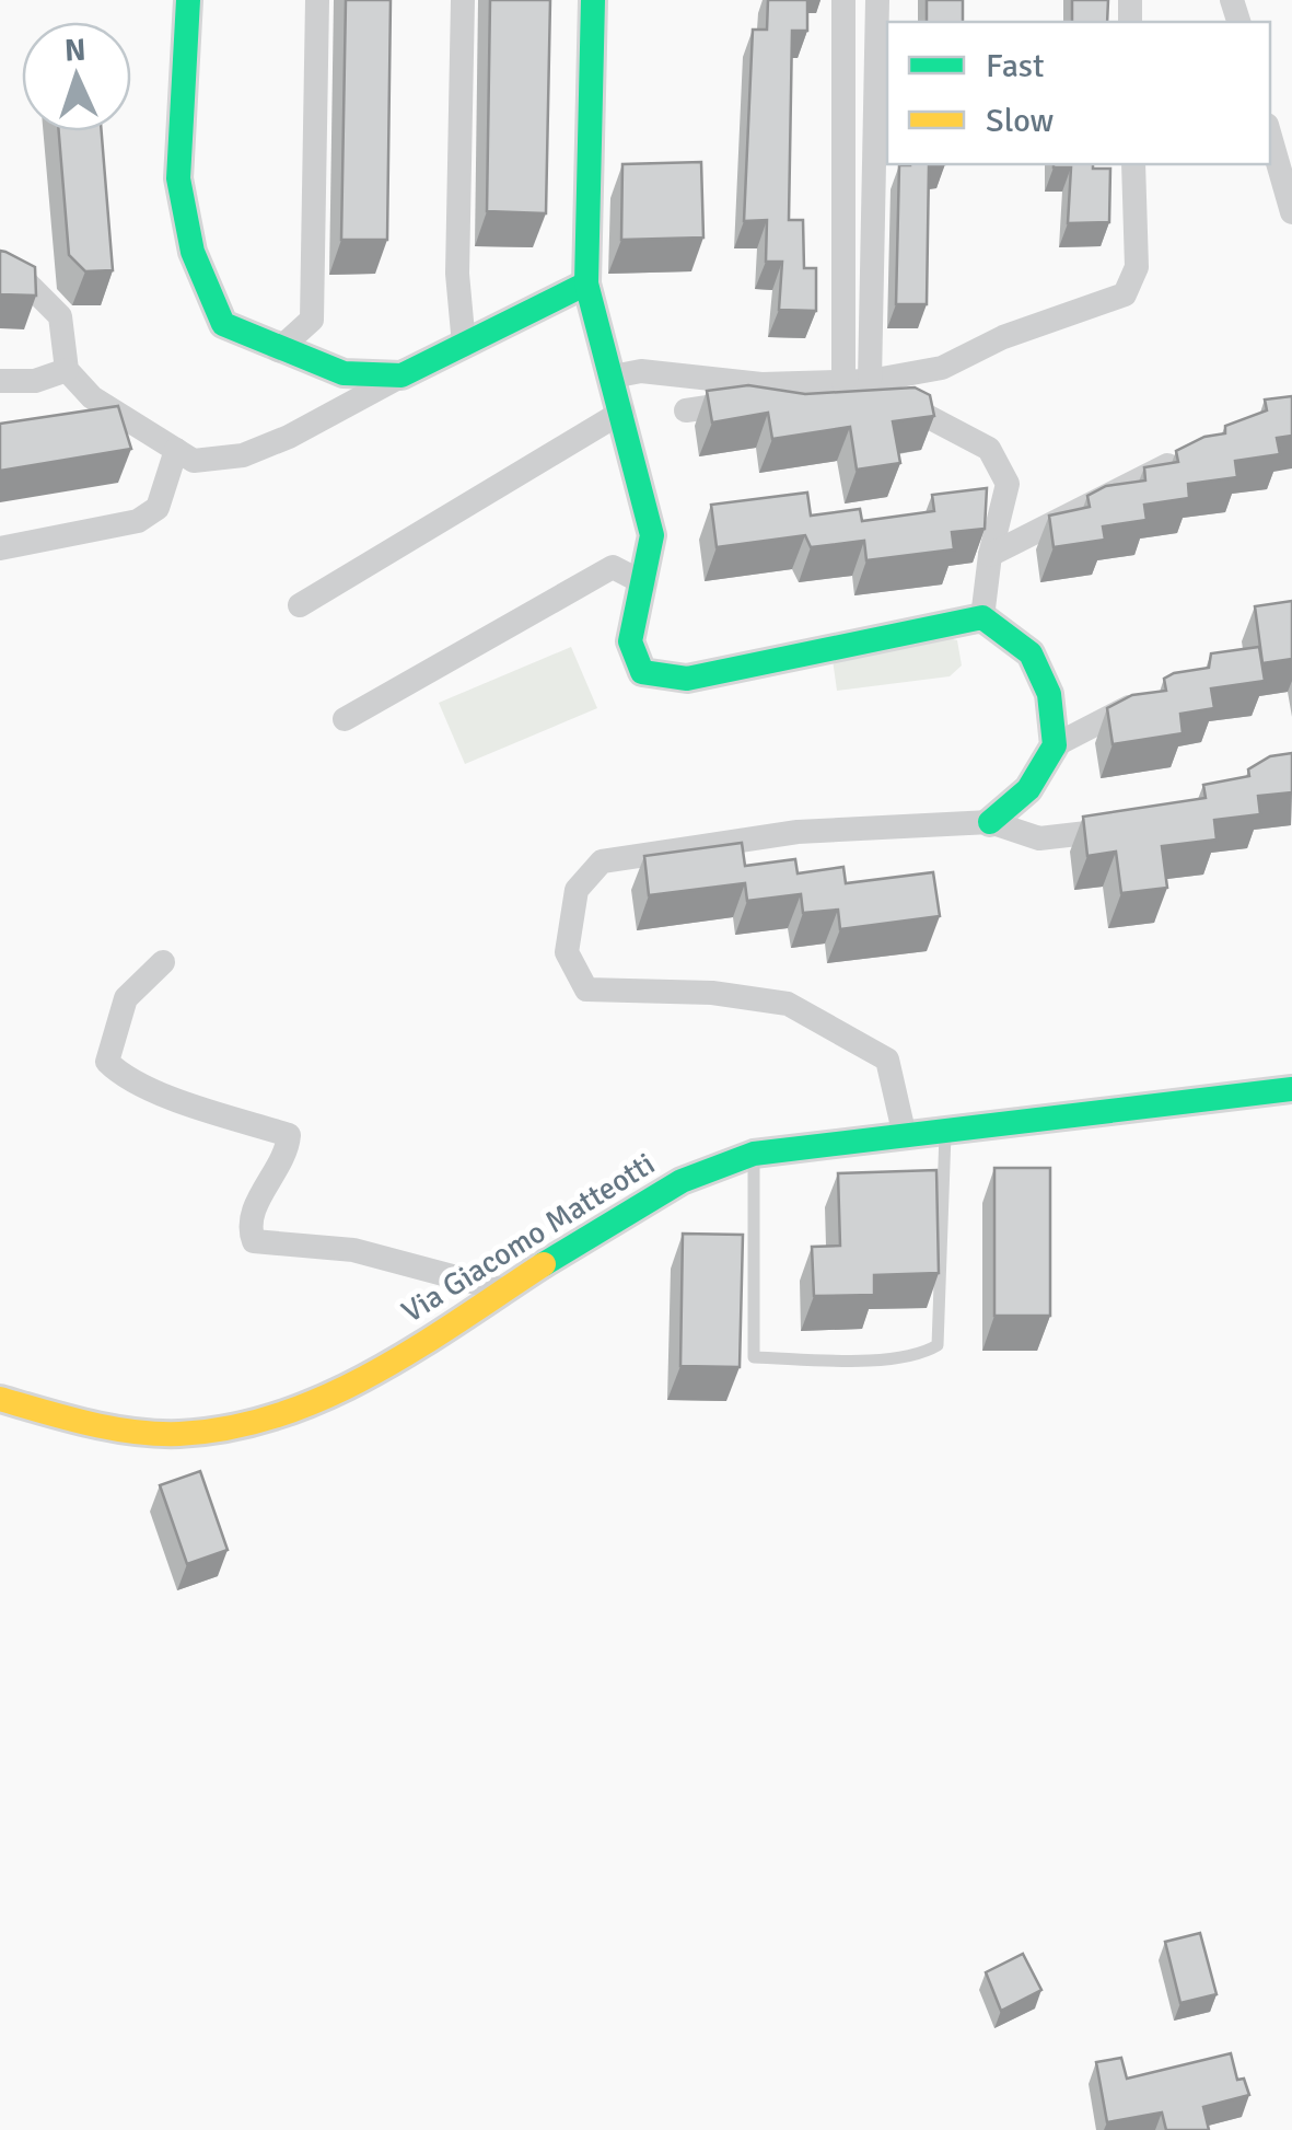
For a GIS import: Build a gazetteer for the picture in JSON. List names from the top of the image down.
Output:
{
  "streets": {
    "street": ["Via Giacomo Matteotti"]
  },
  "legend": ["Fast", "Slow"],
  "north": "top"
}
